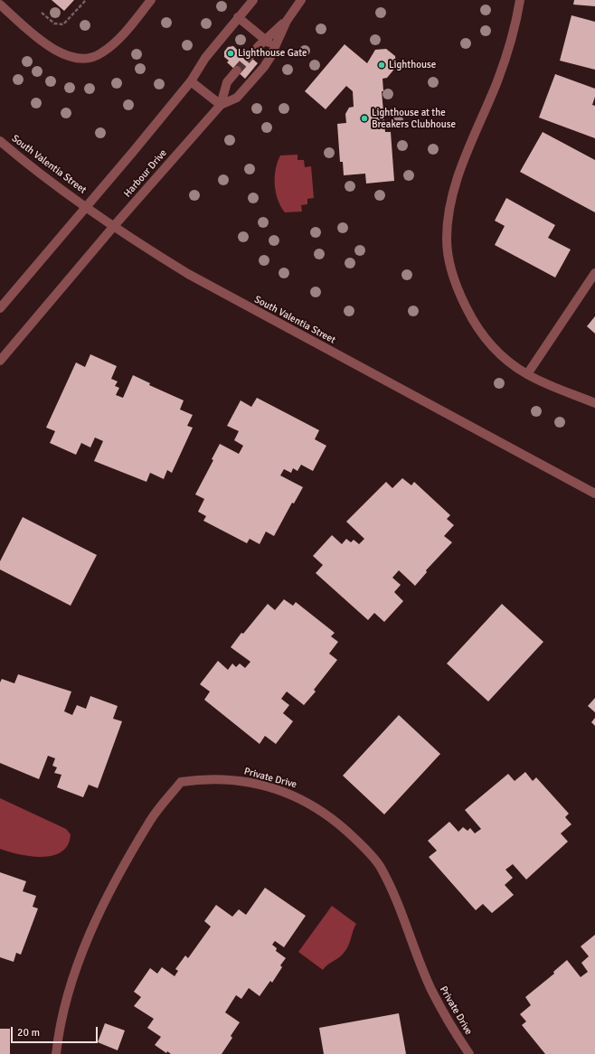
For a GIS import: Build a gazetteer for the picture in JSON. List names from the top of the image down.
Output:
{
  "streets": {
    "street": ["South Valentia Street", "Harbour Drive", "Private Drive"]
  },
  "crossings": [
    ["South Valentia Street", "Harbour Drive"]
  ],
  "places": ["Lighthouse Gate", "Lighthouse", "Lighthouse at the Breakers Clubhouse"],
  "scale_bar": "20 m"
}
